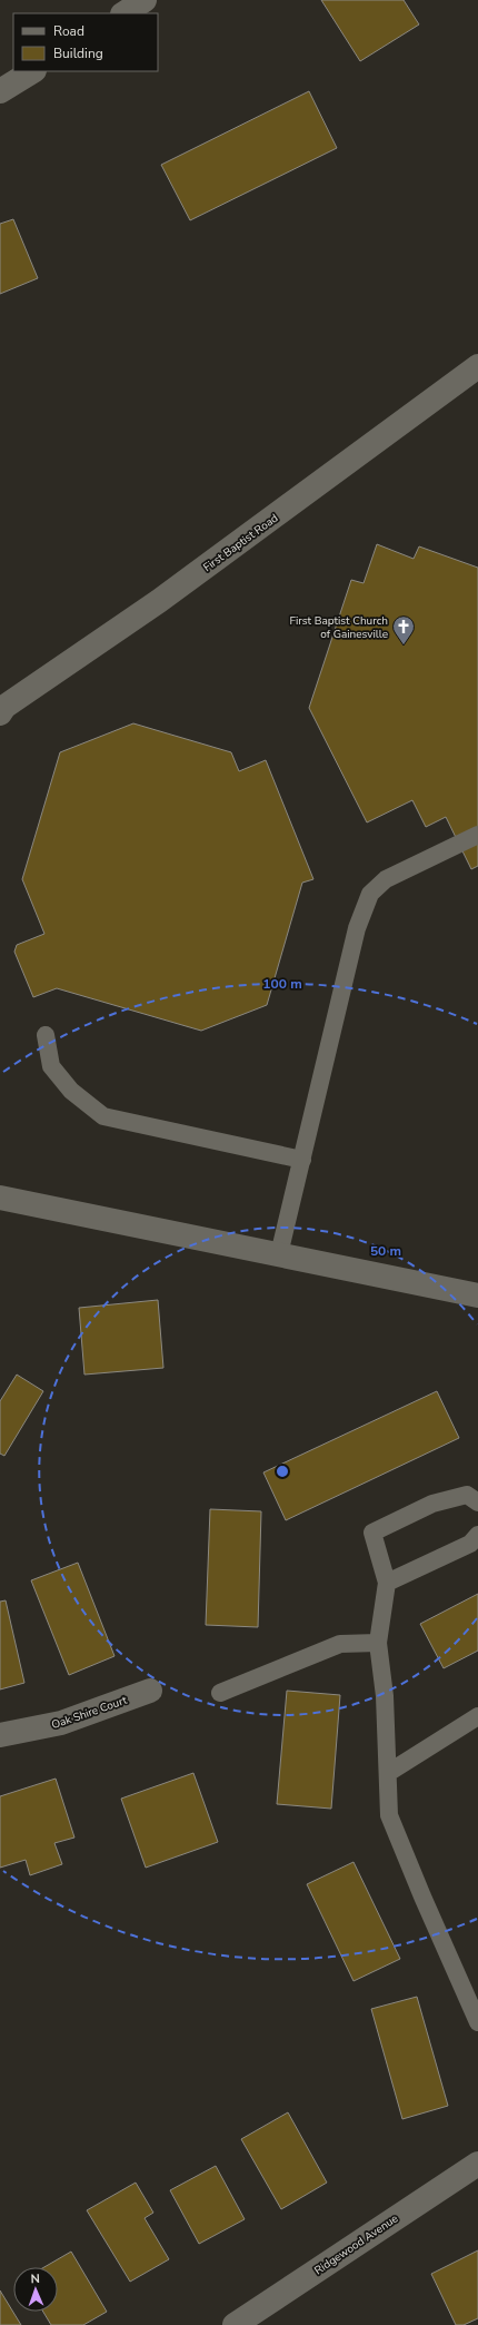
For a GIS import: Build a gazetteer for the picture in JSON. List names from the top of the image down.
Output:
{
  "streets": {
    "street": ["First Baptist Road", "Oak Shire Court", "Ridgewood Avenue"]
  },
  "places": {
    "church": ["First Baptist Church of Gainesville"]
  },
  "legend": ["Road", "Building"],
  "north": "top",
  "rings": ["100 m", "50 m"]
}
